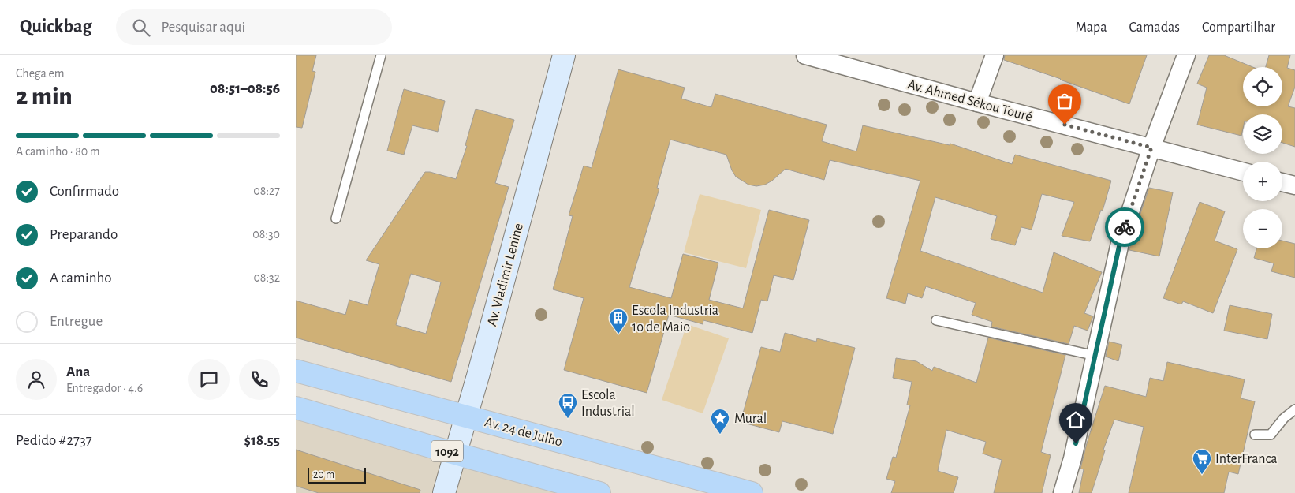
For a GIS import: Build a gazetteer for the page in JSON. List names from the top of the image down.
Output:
{
  "streets": {
    "main road": ["Av. Vladimir Lenine", "Av. 24 de Julho", "1092"],
    "street": ["Av. Ahmed Sékou Touré"]
  },
  "crossings": [
    ["Av. Vladimir Lenine", "Av. 24 de Julho"],
    ["Av. Vladimir Lenine", "1092"]
  ],
  "places": {
    "building": ["Escola Industria 1o de Maio"],
    "bus stop": ["Escola Industrial"],
    "place": ["Mural"],
    "supermarket": ["InterFranca"]
  },
  "scale_bar": "20 m",
  "page": {
    "header": "Quickbag",
    "search": "Pesquisar aqui",
    "nav": ["Mapa", "Camadas", "Compartilhar"],
    "heading": ["2 min", "Chega em", "08:51–08:56"],
    "panel": [
      "Ana",
      "Entregador · 4.6",
      "Pedido #2737",
      "$18.55"
    ],
    "map_buttons": ["+", "−"],
    "bar": "A caminho · 80 m",
    "list": [
      ["Confirmado", "08:27"],
      ["Preparando", "08:30"],
      ["A caminho", "08:32"],
      "Entregue"
    ],
    "scale": "20 m"
  }
}
